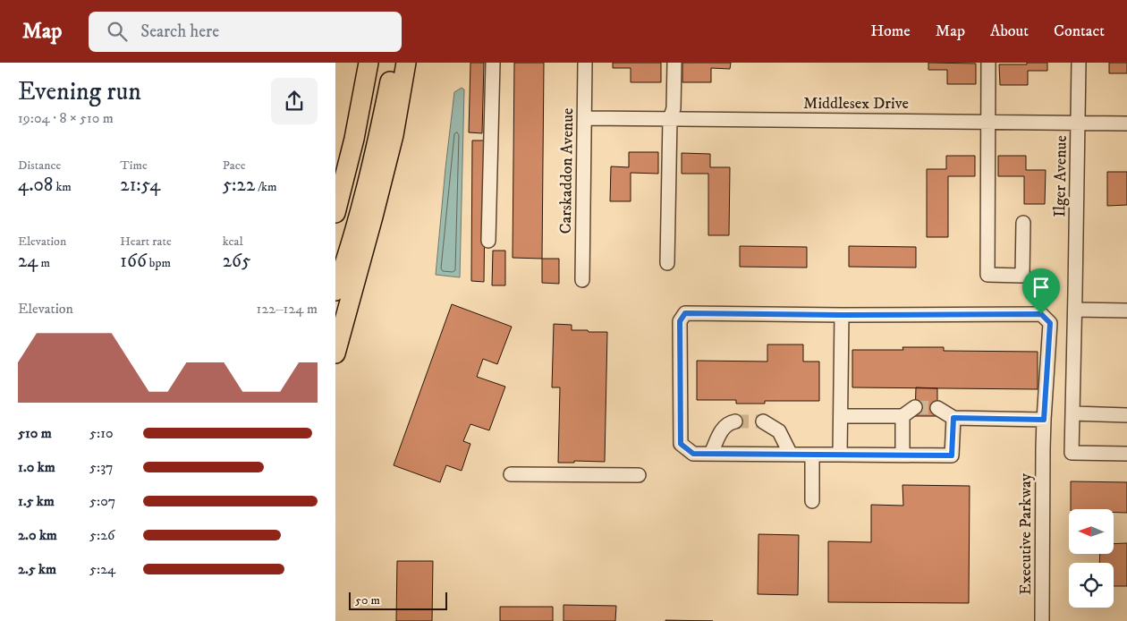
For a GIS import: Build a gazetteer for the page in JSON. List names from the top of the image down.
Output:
{
  "streets": {
    "street": [
      "Middlesex Drive",
      "Carskaddon Avenue",
      "Ilger Avenue",
      "Executive Parkway"
    ]
  },
  "crossings": [
    ["Middlesex Drive", "Carskaddon Avenue"],
    ["Middlesex Drive", "Ilger Avenue"]
  ],
  "scale_bar": "50 m",
  "north": "left",
  "page": {
    "header": "Map",
    "search": "Search here",
    "nav": [
      "Home",
      "Map",
      "About",
      "Contact"
    ],
    "heading": ["Evening run", "19:04 · 8 × 510 m"],
    "stats": [
      ["Distance", "4.08 km"],
      ["Time", "21:54"],
      ["Pace", "5:22 /km"],
      ["Elevation", "24 m"],
      ["Heart rate", "166 bpm"],
      ["kcal", "265"]
    ],
    "chart": ["Elevation", "122–124 m"],
    "list": [
      {
        "name": "510 m",
        "note": "5:10"
      },
      {
        "name": "1.0 km",
        "note": "5:37"
      },
      {
        "name": "1.5 km",
        "note": "5:07"
      },
      {
        "name": "2.0 km",
        "note": "5:26"
      },
      {
        "name": "2.5 km",
        "note": "5:24"
      }
    ],
    "scale": "50 m"
  }
}
